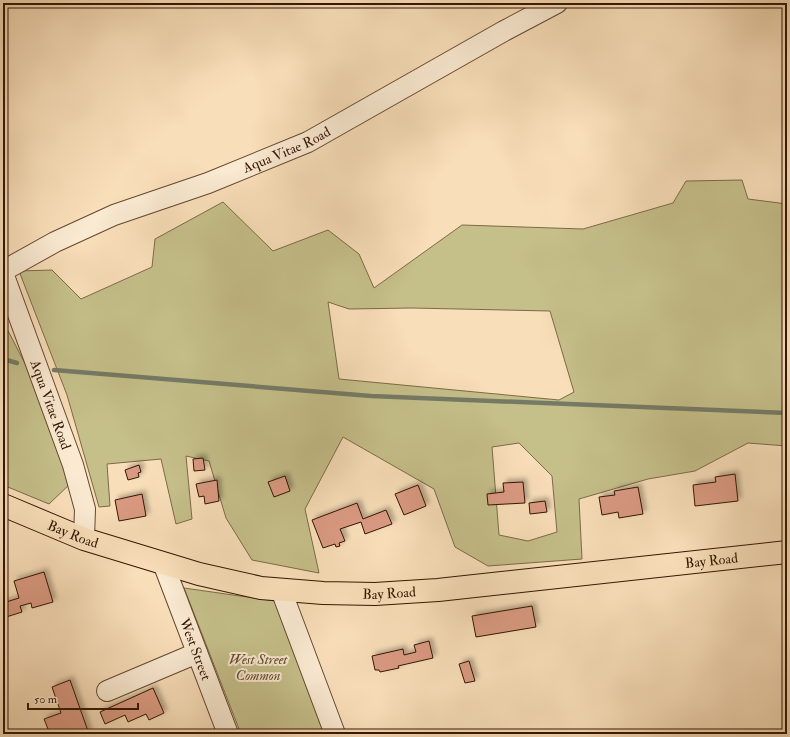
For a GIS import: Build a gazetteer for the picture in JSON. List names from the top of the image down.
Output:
{
  "streets": {
    "main road": ["Bay Road"],
    "street": ["Aqua Vitae Road", "West Street"]
  },
  "crossings": [
    ["Aqua Vitae Road", "Bay Road"],
    ["Bay Road", "West Street"]
  ],
  "parks": ["West Street Common"],
  "scale_bar": "50 m"
}
